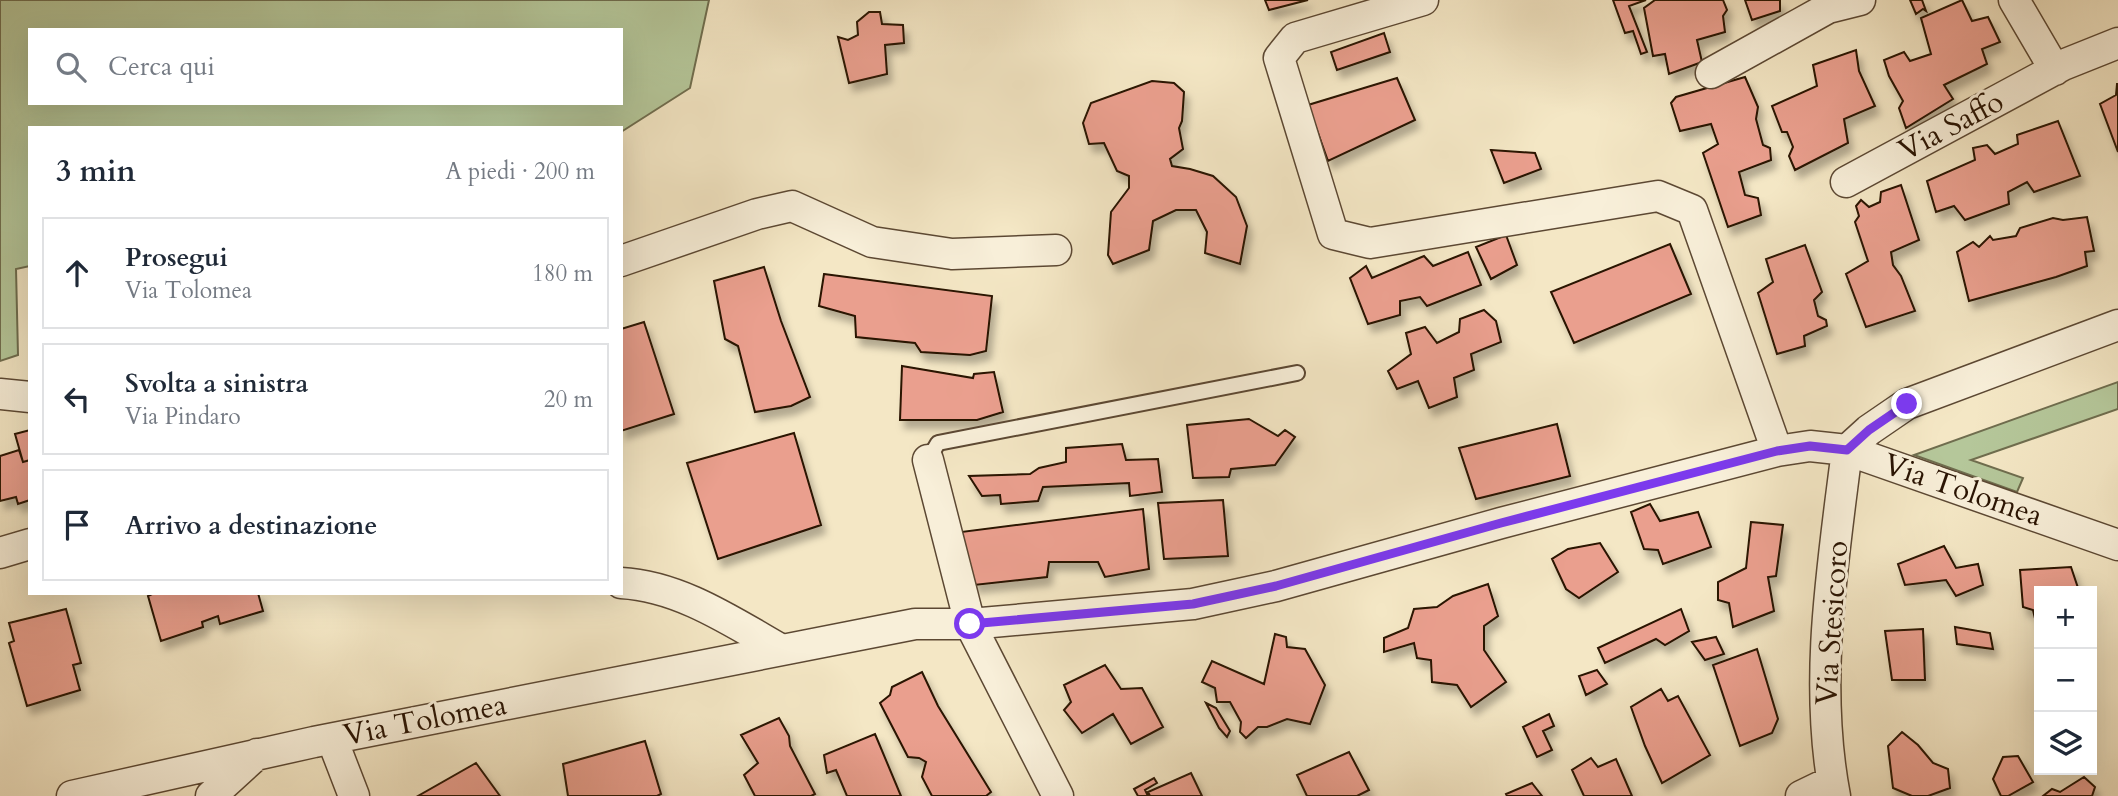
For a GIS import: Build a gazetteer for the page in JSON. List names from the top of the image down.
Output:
{
  "streets": {
    "street": ["Via Saffo", "Via Tolomea", "Via Stesicoro"]
  },
  "crossings": [
    ["Via Tolomea", "Via Stesicoro"]
  ],
  "page": {
    "search": "Cerca qui",
    "heading": ["3 min", "A piedi · 200 m"],
    "list": [
      ["Prosegui", "Via Tolomea", "180 m"],
      ["Svolta a sinistra", "Via Pindaro", "20 m"],
      "Arrivo a destinazione"
    ],
    "map_buttons": ["+", "−"]
  }
}
